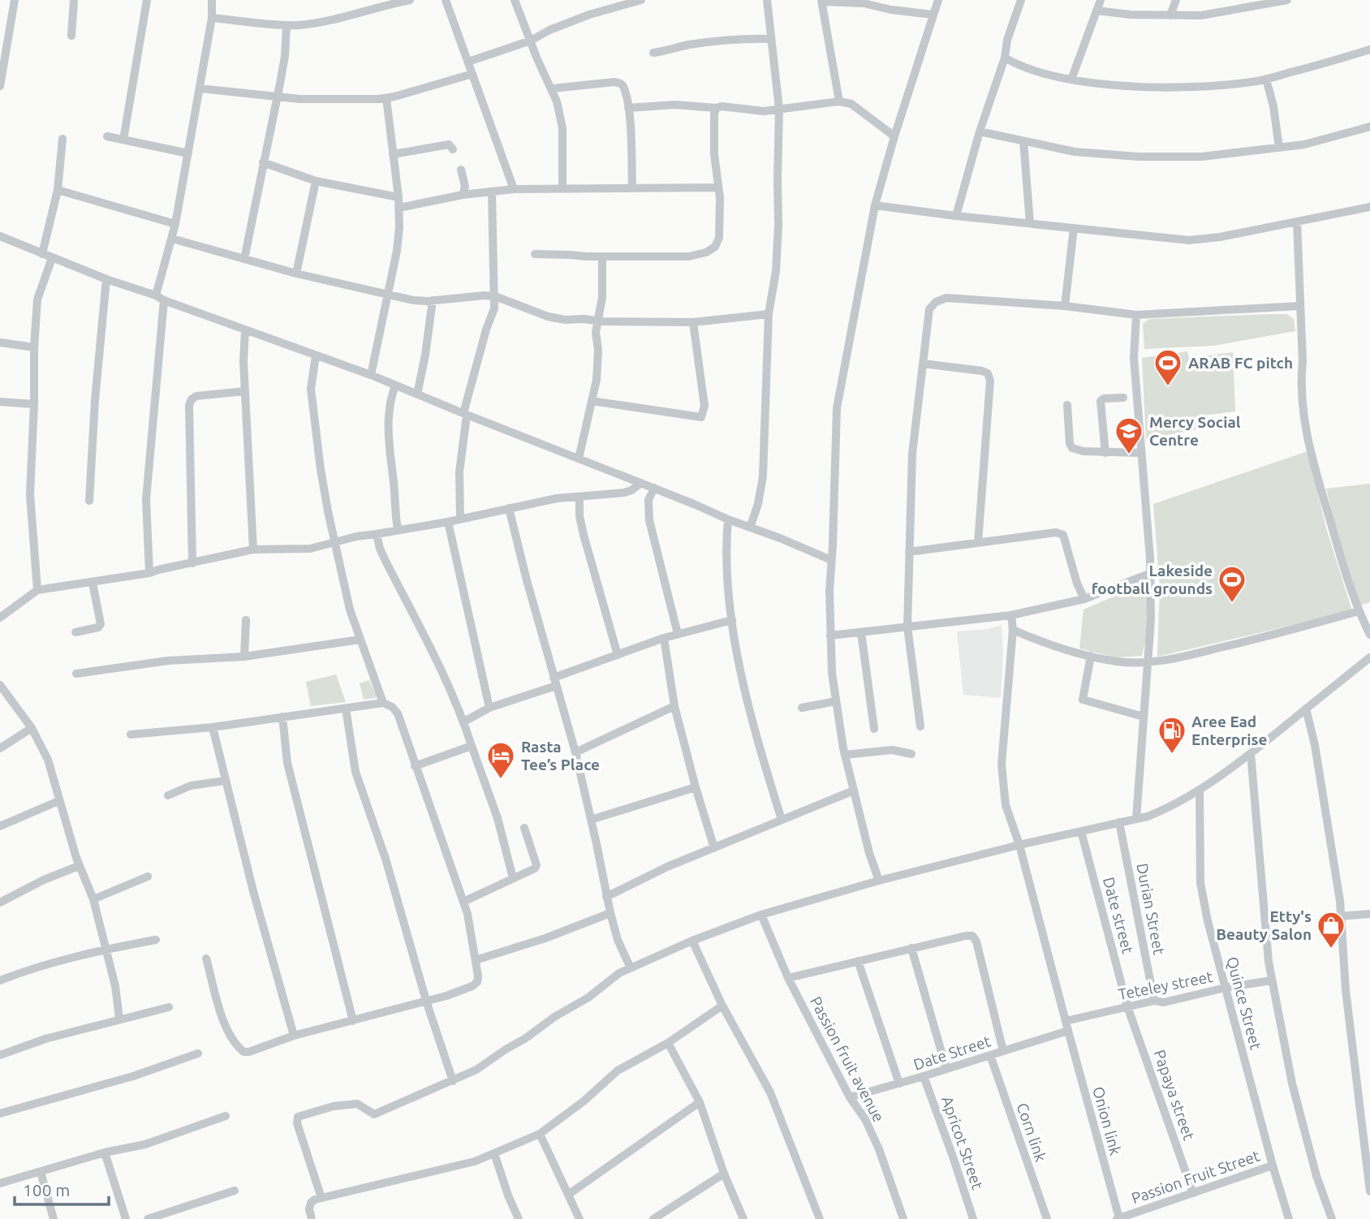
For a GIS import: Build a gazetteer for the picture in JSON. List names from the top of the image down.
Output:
{
  "streets": {
    "street": [
      "Durian Street",
      "Date street",
      "Teteley street",
      "Quince Street",
      "Date Street",
      "Passion fruit avenue",
      "Papaya street",
      "Onion link",
      "Corn link",
      "Apricot Street",
      "Passion Fruit Street"
    ]
  },
  "crossings": [
    ["Durian Street", "Teteley street"],
    ["Date street", "Teteley street"],
    ["Date street", "Papaya street"],
    ["Teteley street", "Quince Street"],
    ["Teteley street", "Papaya street"],
    ["Teteley street", "Onion link"],
    ["Quince Street", "Passion Fruit Street"],
    ["Date Street", "Passion fruit avenue"],
    ["Date Street", "Onion link"],
    ["Date Street", "Corn link"],
    ["Date Street", "Apricot Street"],
    ["Papaya street", "Passion Fruit Street"],
    ["Onion link", "Passion Fruit Street"]
  ],
  "places": {
    "sports": ["ARAB FC pitch", "Lakeside football grounds"],
    "school or university": ["Mercy Social Centre"],
    "fuel station": ["Aree Ead Enterprise"],
    "hotel": ["Rasta Tee’s Place"],
    "shop": ["Etty's Beauty Salon"]
  },
  "scale_bar": "100 m"
}
